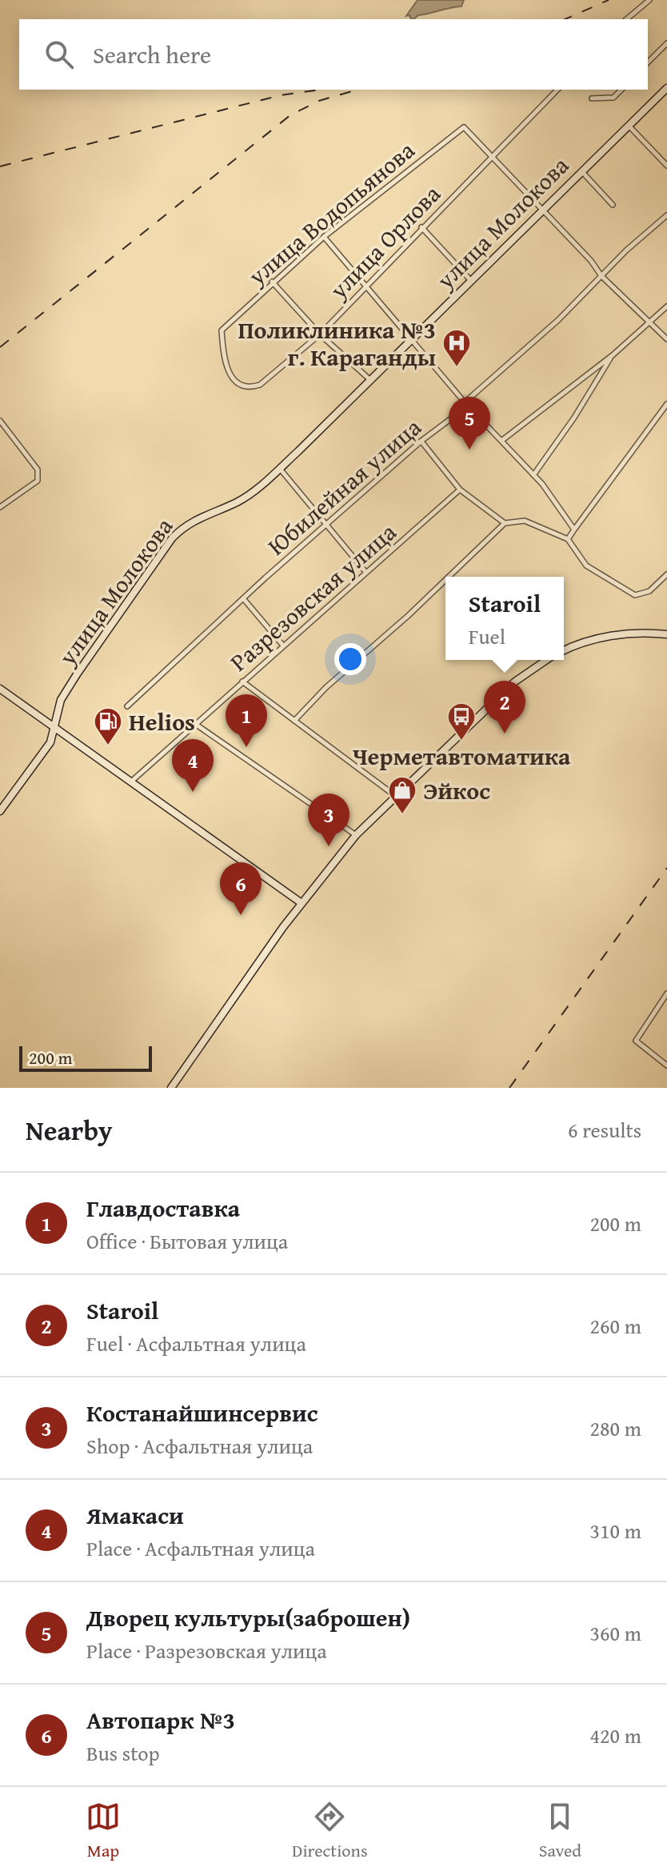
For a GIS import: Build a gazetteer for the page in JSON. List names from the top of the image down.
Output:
{
  "streets": {
    "main road": ["улица Молокова"],
    "street": [
      "улица Водопьянова",
      "улица Орлова",
      "Юбилейная улица",
      "Разрезовская улица"
    ]
  },
  "crossings": [
    ["улица Водопьянова", "улица Орлова"]
  ],
  "places": {
    "hospital": ["Поликлиника №3 г. Караганды"],
    "bus stop": ["Черметавтоматика"],
    "fuel station": ["Helios"],
    "shop": ["Эйкос"]
  },
  "scale_bar": "200 m",
  "page": {
    "search": "Search here",
    "pins": [
      "5",
      "2",
      "1",
      "4",
      "3",
      "6"
    ],
    "popup": ["Staroil", "Fuel"],
    "scale": "200 m",
    "heading": ["Nearby", "6 results"],
    "list": [
      {
        "mark": "1",
        "name": "Главдоставка",
        "note": "Office · Бытовая улица",
        "value": "200 m"
      },
      {
        "mark": "2",
        "name": "Staroil",
        "note": "Fuel · Асфальтная улица",
        "value": "260 m"
      },
      {
        "mark": "3",
        "name": "Костанайшинсервис",
        "note": "Shop · Асфальтная улица",
        "value": "280 m"
      },
      {
        "mark": "4",
        "name": "Ямакаси",
        "note": "Place · Асфальтная улица",
        "value": "310 m"
      },
      {
        "mark": "5",
        "name": "Дворец культуры(заброшен)",
        "note": "Place · Разрезовская улица",
        "value": "360 m"
      },
      {
        "mark": "6",
        "name": "Автопарк №3",
        "note": "Bus stop",
        "value": "420 m"
      }
    ],
    "nav": ["Map", "Directions", "Saved"]
  }
}
